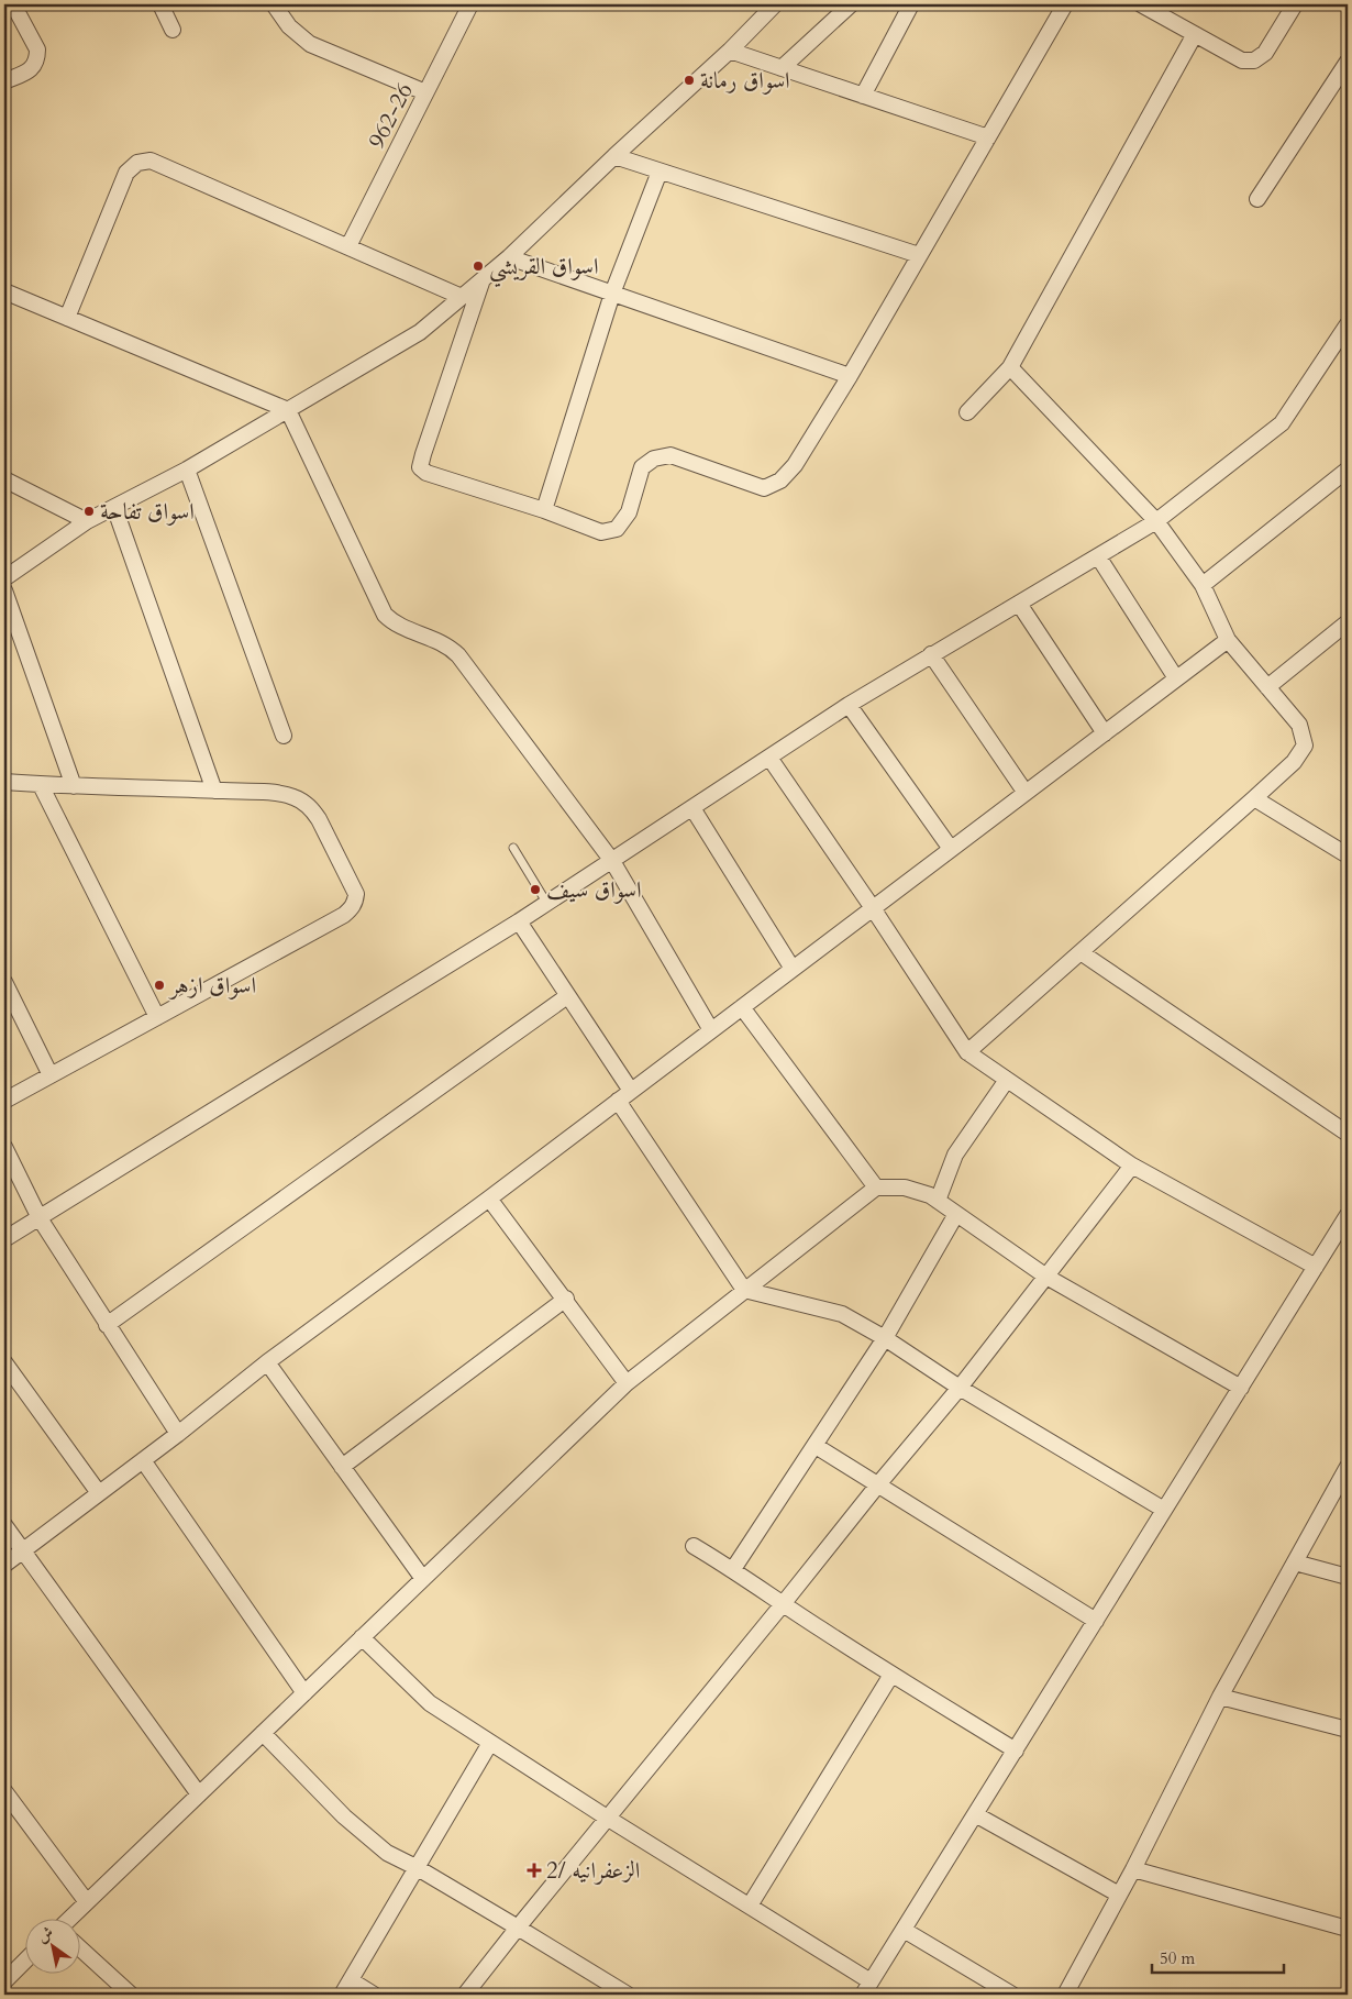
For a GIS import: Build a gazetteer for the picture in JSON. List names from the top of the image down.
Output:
{
  "streets": {
    "street": ["962-26"]
  },
  "places": {
    "other": [
      "اسواق رمانة",
      "اسواق القريشي",
      "اسواق تفاحة",
      "اسواق سيف",
      "اسواق ازهر"
    ],
    "health": ["الزعفرانيه /2"]
  },
  "scale_bar": "50 m",
  "north": "top left"
}
